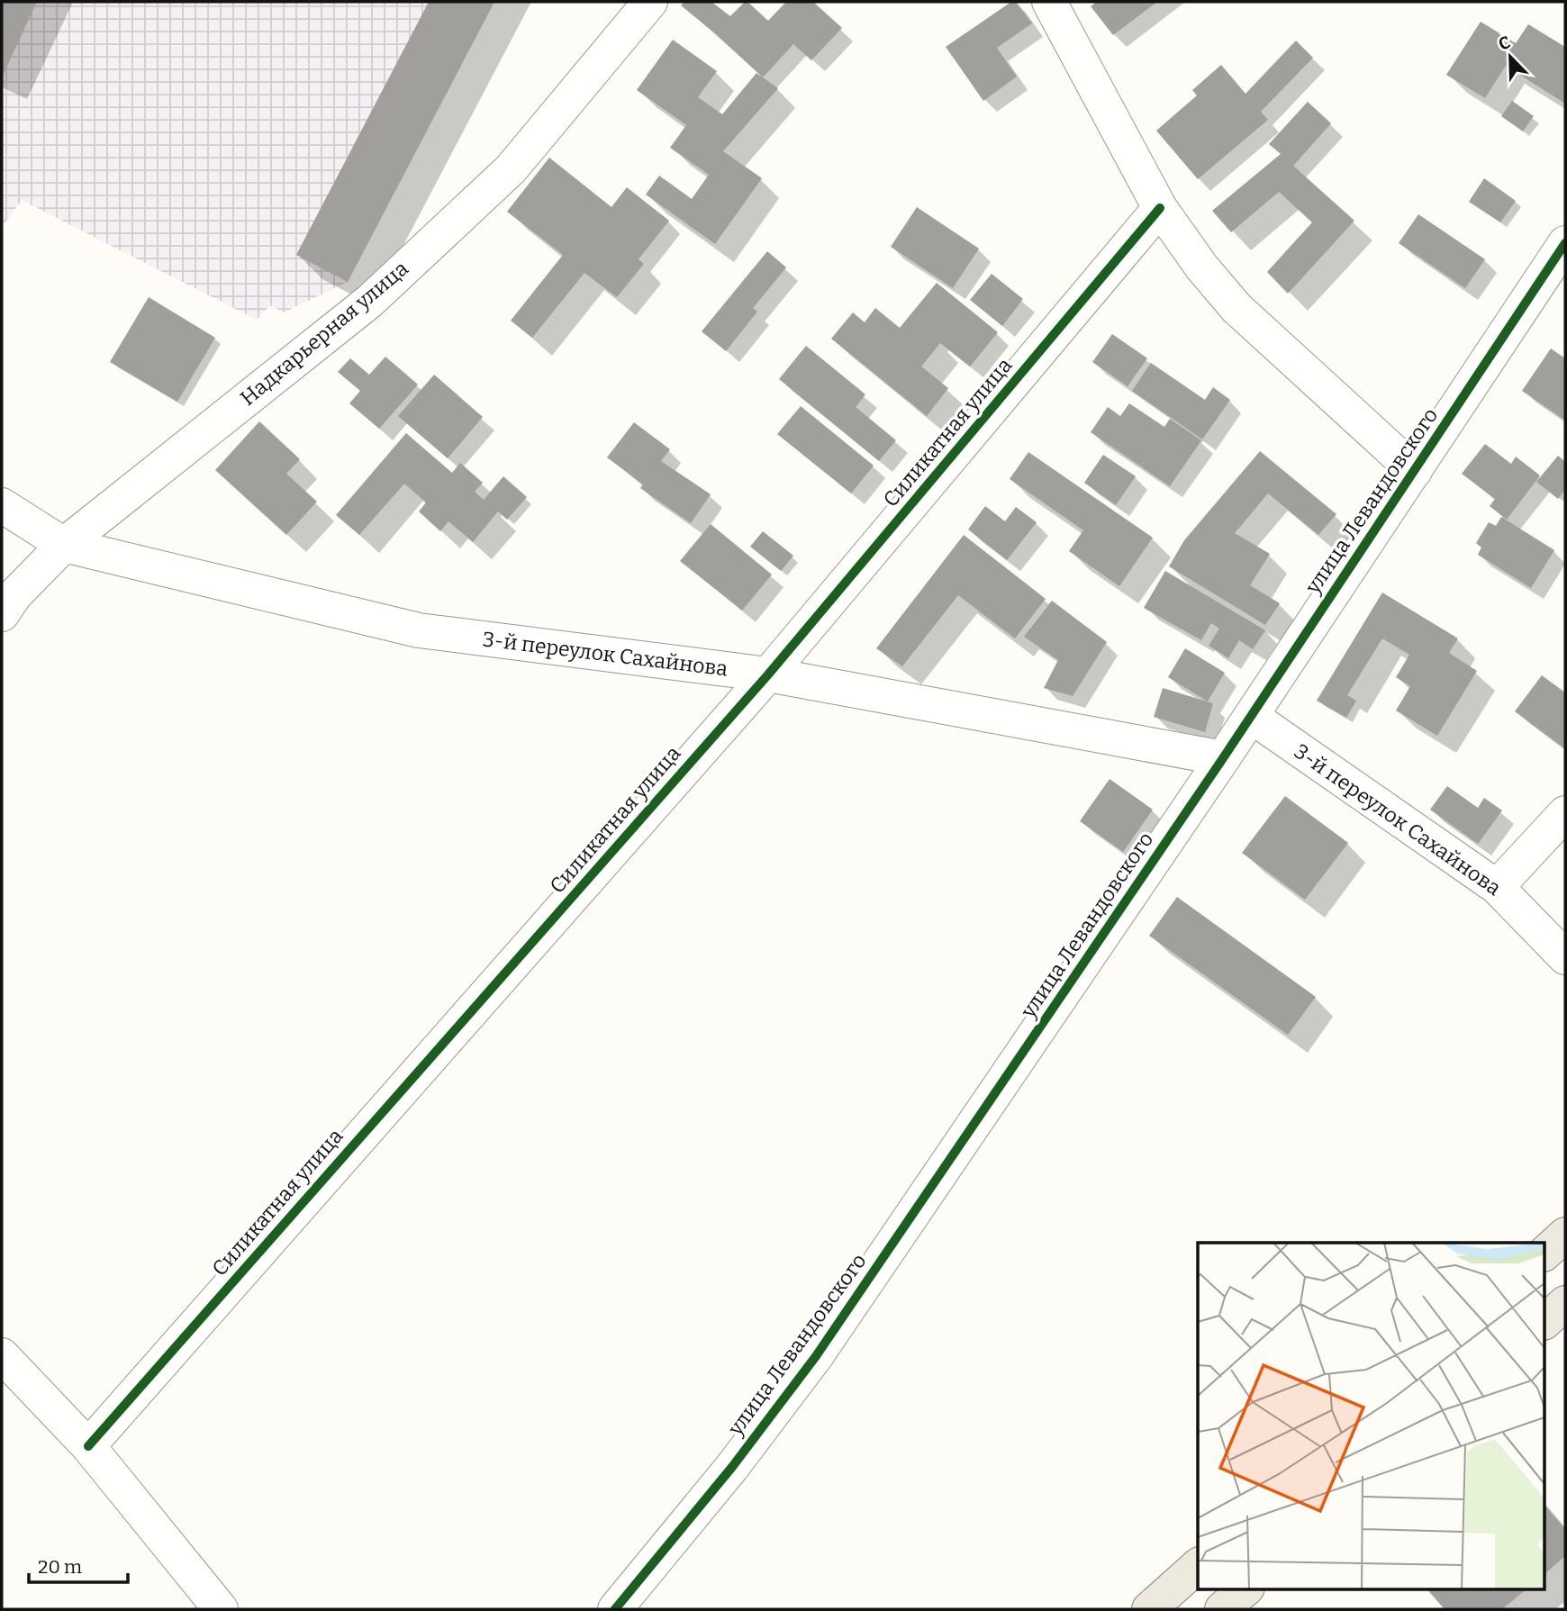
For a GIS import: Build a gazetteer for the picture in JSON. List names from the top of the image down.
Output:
{
  "streets": {
    "street": [
      "Надкарьерная улица",
      "Силикатная улица",
      "улица Левандовского",
      "3-й переулок Сахайнова"
    ]
  },
  "crossings": [
    ["Надкарьерная улица", "3-й переулок Сахайнова"],
    ["Силикатная улица", "3-й переулок Сахайнова"],
    ["улица Левандовского", "3-й переулок Сахайнова"]
  ],
  "scale_bar": "20 m",
  "north": "top left"
}
